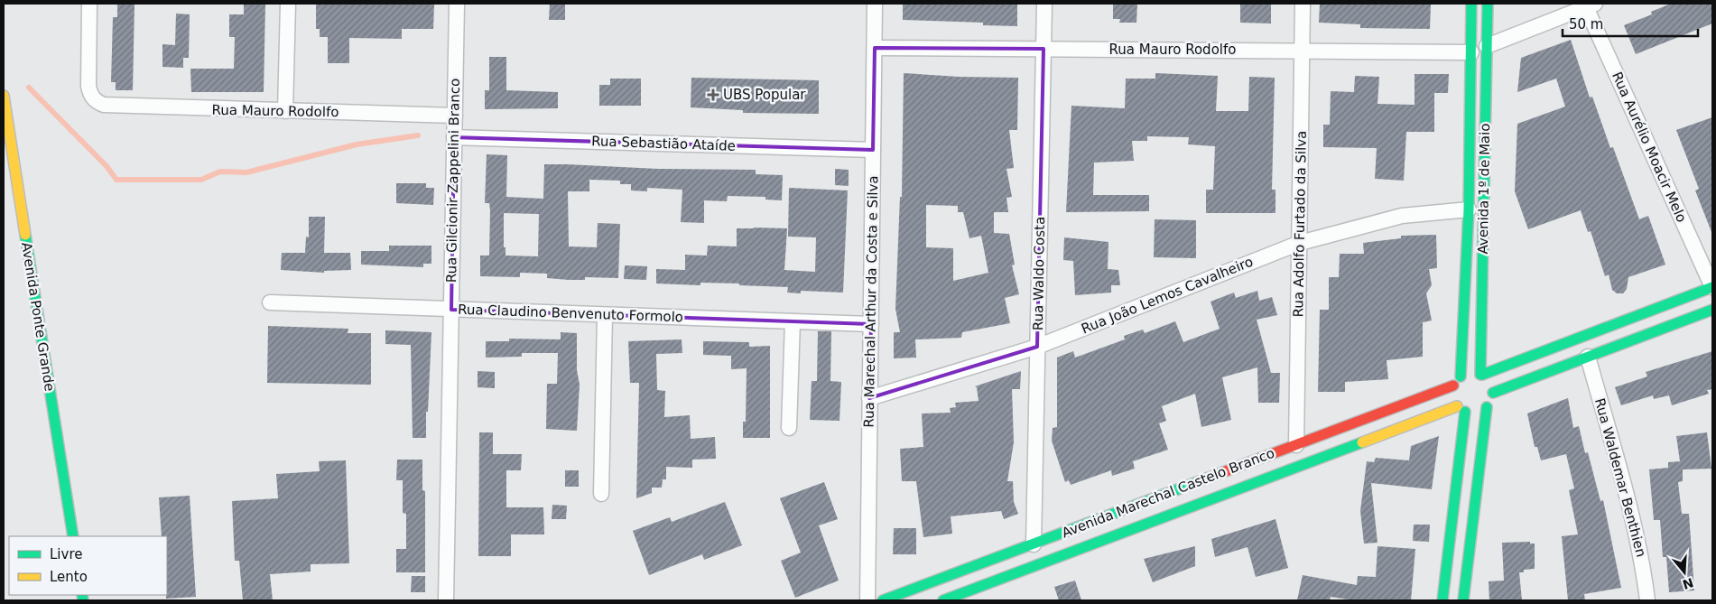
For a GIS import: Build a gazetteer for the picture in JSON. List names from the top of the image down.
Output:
{
  "streets": {
    "street": [
      "Rua Mauro Rodolfo",
      "Rua Sebastião Ataíde",
      "Rua Aurélio Moacir Melo",
      "Rua Gilcionir Zappelini Branco",
      "Avenida 1º de Maio",
      "Rua Adolfo Furtado da Silva",
      "Rua Waldo Costa",
      "Rua João Lemos Cavalheiro",
      "Rua Marechal Arthur da Costa e Silva",
      "Rua Claudino Benvenuto Formolo",
      "Avenida Ponte Grande",
      "Rua Waldemar Benthien",
      "Avenida Marechal Castelo Branco"
    ]
  },
  "crossings": [
    ["Rua Mauro Rodolfo", "Rua Gilcionir Zappelini Branco"],
    ["Rua Mauro Rodolfo", "Rua Adolfo Furtado da Silva"],
    ["Rua Mauro Rodolfo", "Rua Waldo Costa"],
    ["Rua Mauro Rodolfo", "Rua Marechal Arthur da Costa e Silva"],
    ["Rua Sebastião Ataíde", "Rua Gilcionir Zappelini Branco"],
    ["Rua Sebastião Ataíde", "Rua Marechal Arthur da Costa e Silva"],
    ["Rua Gilcionir Zappelini Branco", "Rua Claudino Benvenuto Formolo"],
    ["Avenida 1º de Maio", "Avenida Marechal Castelo Branco"],
    ["Rua Adolfo Furtado da Silva", "Rua João Lemos Cavalheiro"],
    ["Rua Adolfo Furtado da Silva", "Avenida Marechal Castelo Branco"],
    ["Rua Waldo Costa", "Rua João Lemos Cavalheiro"],
    ["Rua Waldo Costa", "Avenida Marechal Castelo Branco"],
    ["Rua João Lemos Cavalheiro", "Rua Marechal Arthur da Costa e Silva"],
    ["Rua Marechal Arthur da Costa e Silva", "Rua Claudino Benvenuto Formolo"]
  ],
  "places": {
    "health": ["UBS Popular"]
  },
  "legend": ["Livre", "Lento"],
  "scale_bar": "50 m",
  "north": "bottom"
}
